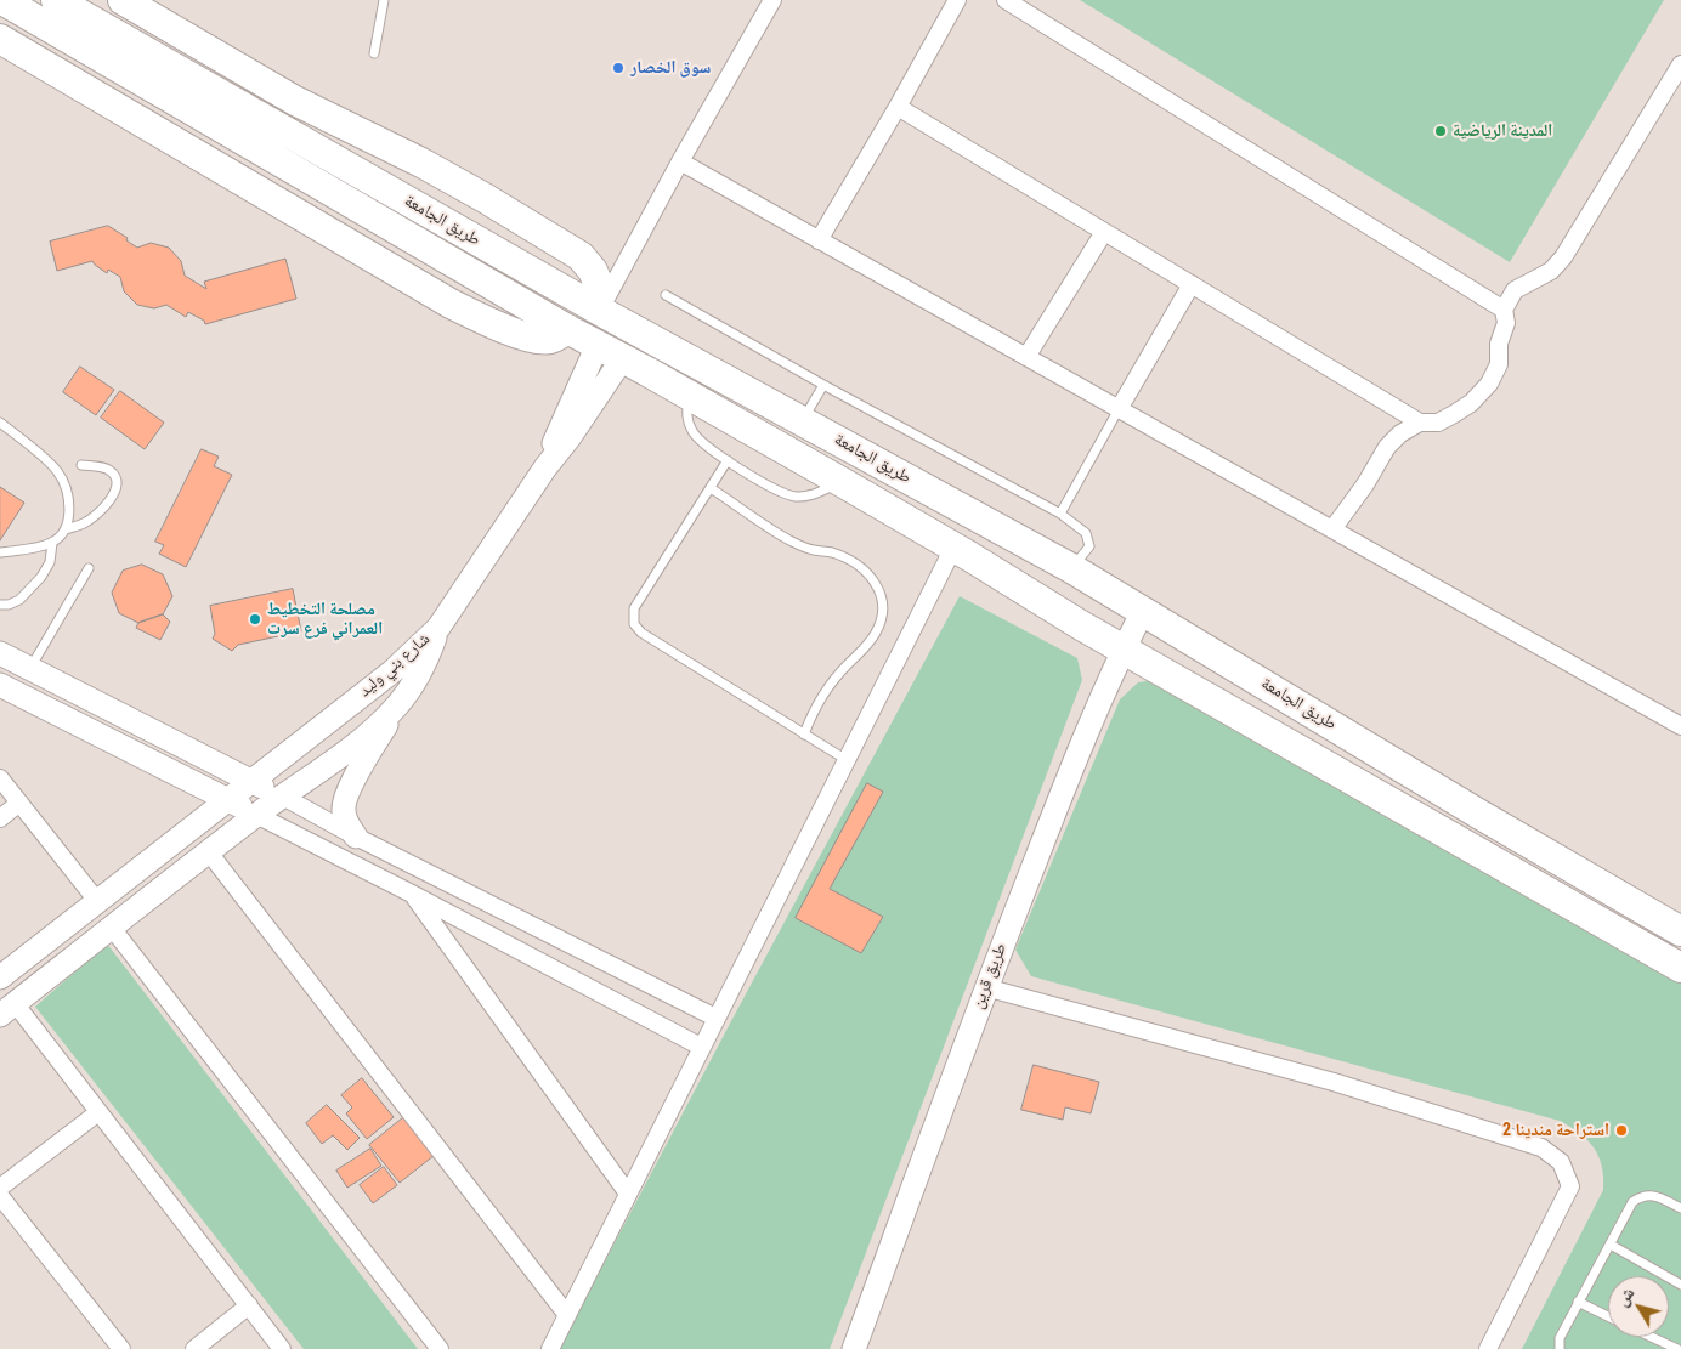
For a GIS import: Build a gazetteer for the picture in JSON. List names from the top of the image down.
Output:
{
  "streets": {
    "highway": ["طريق الجامعة"],
    "street": ["شارع بني وليد", "طريق قرين"]
  },
  "crossings": [
    ["طريق الجامعة", "طريق قرين"]
  ],
  "places": [
    "سوق الخصار",
    "المدينة الرياضية",
    "مصلحة التخطيط العمراني فرع سرت",
    "استراحة مندينا 2"
  ],
  "north": "top left"
}
